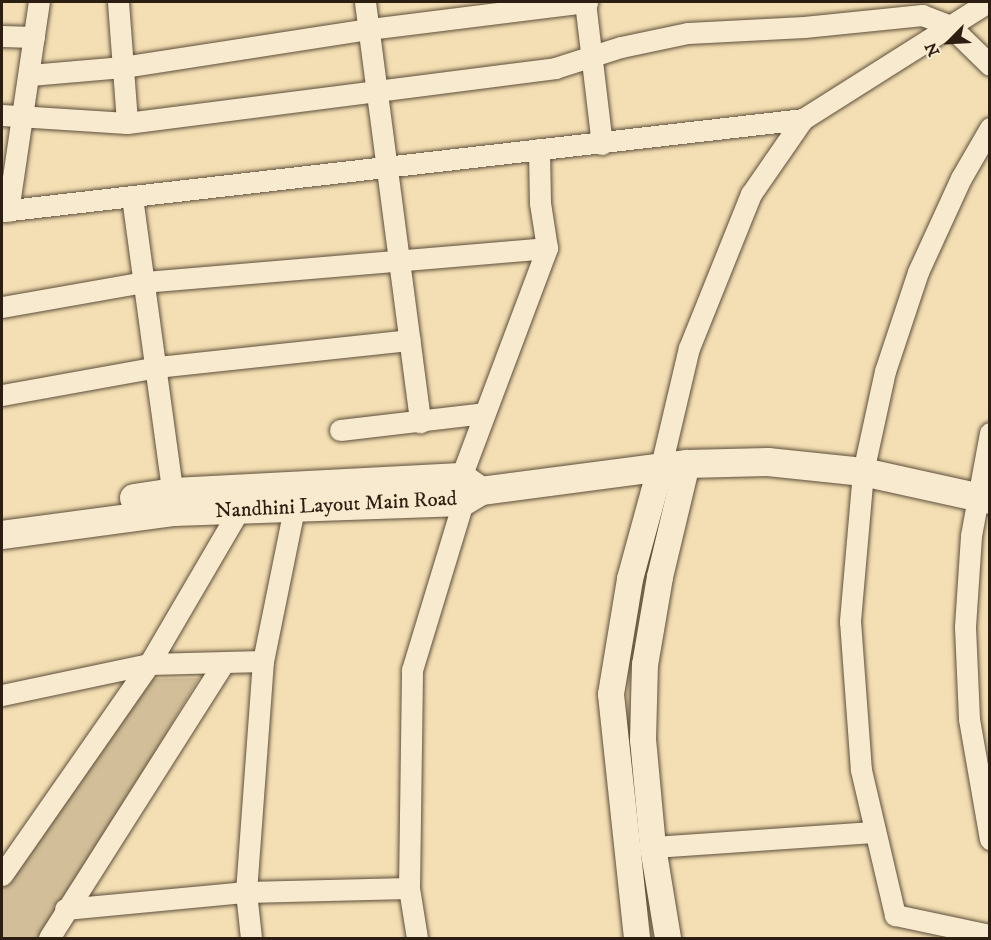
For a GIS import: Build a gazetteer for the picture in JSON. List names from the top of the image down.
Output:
{
  "streets": {
    "main road": ["Nandhini Layout Main Road"]
  },
  "north": "bottom left"
}
